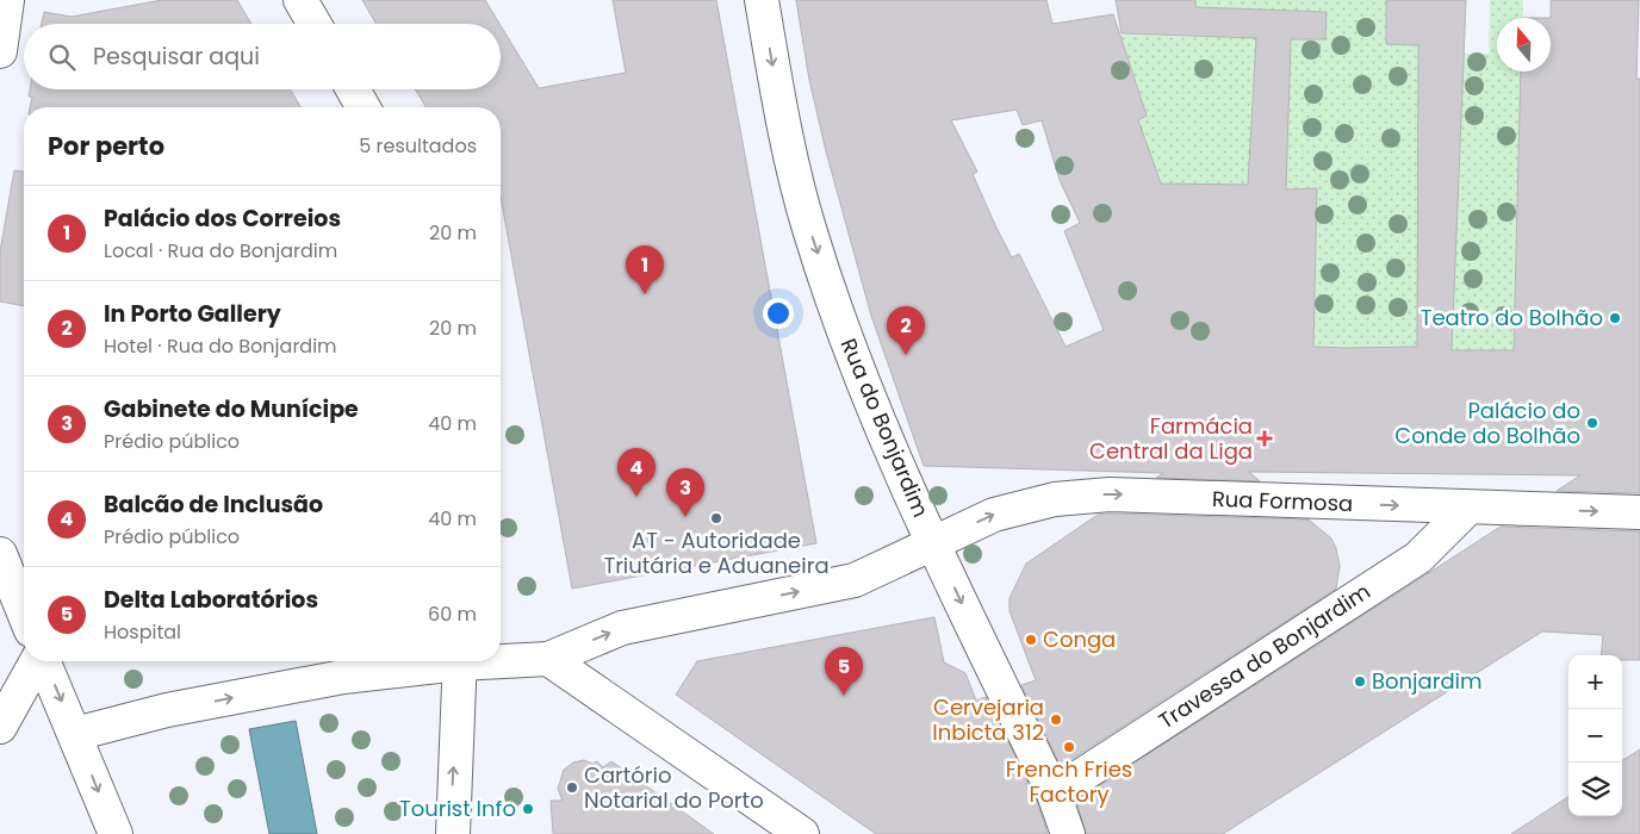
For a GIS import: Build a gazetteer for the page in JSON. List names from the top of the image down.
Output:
{
  "streets": {
    "street": ["Rua do Bonjardim", "Rua Formosa", "Travessa do Bonjardim"]
  },
  "crossings": [
    ["Rua do Bonjardim", "Rua Formosa"],
    ["Rua do Bonjardim", "Travessa do Bonjardim"],
    ["Rua Formosa", "Travessa do Bonjardim"]
  ],
  "one_way": ["Rua do Bonjardim", "Rua Formosa"],
  "places": {
    "other": [
      "Teatro do Bolhão",
      "Palácio do Conde do Bolhão",
      "AT - Autoridade Triutária e Aduaneira",
      "Conga",
      "Bonjardim",
      "Cervejaria Inbicta 312",
      "French Fries Factory",
      "Cartório Notarial do Porto",
      "Tourist Info"
    ],
    "health": ["Farmácia Central da Liga"]
  },
  "north": "top",
  "page": {
    "search": "Pesquisar aqui",
    "heading": ["Por perto", "5 resultados"],
    "list": [
      {
        "mark": "1",
        "name": "Palácio dos Correios",
        "note": "Local · Rua do Bonjardim",
        "value": "20 m"
      },
      {
        "mark": "2",
        "name": "In Porto Gallery",
        "note": "Hotel · Rua do Bonjardim",
        "value": "20 m"
      },
      {
        "mark": "3",
        "name": "Gabinete do Munícipe",
        "note": "Prédio público",
        "value": "40 m"
      },
      {
        "mark": "4",
        "name": "Balcão de Inclusão",
        "note": "Prédio público",
        "value": "40 m"
      },
      {
        "mark": "5",
        "name": "Delta Laboratórios",
        "note": "Hospital",
        "value": "60 m"
      }
    ],
    "pins": [
      "1",
      "2",
      "4",
      "3",
      "5"
    ],
    "map_buttons": ["+", "−"]
  }
}
